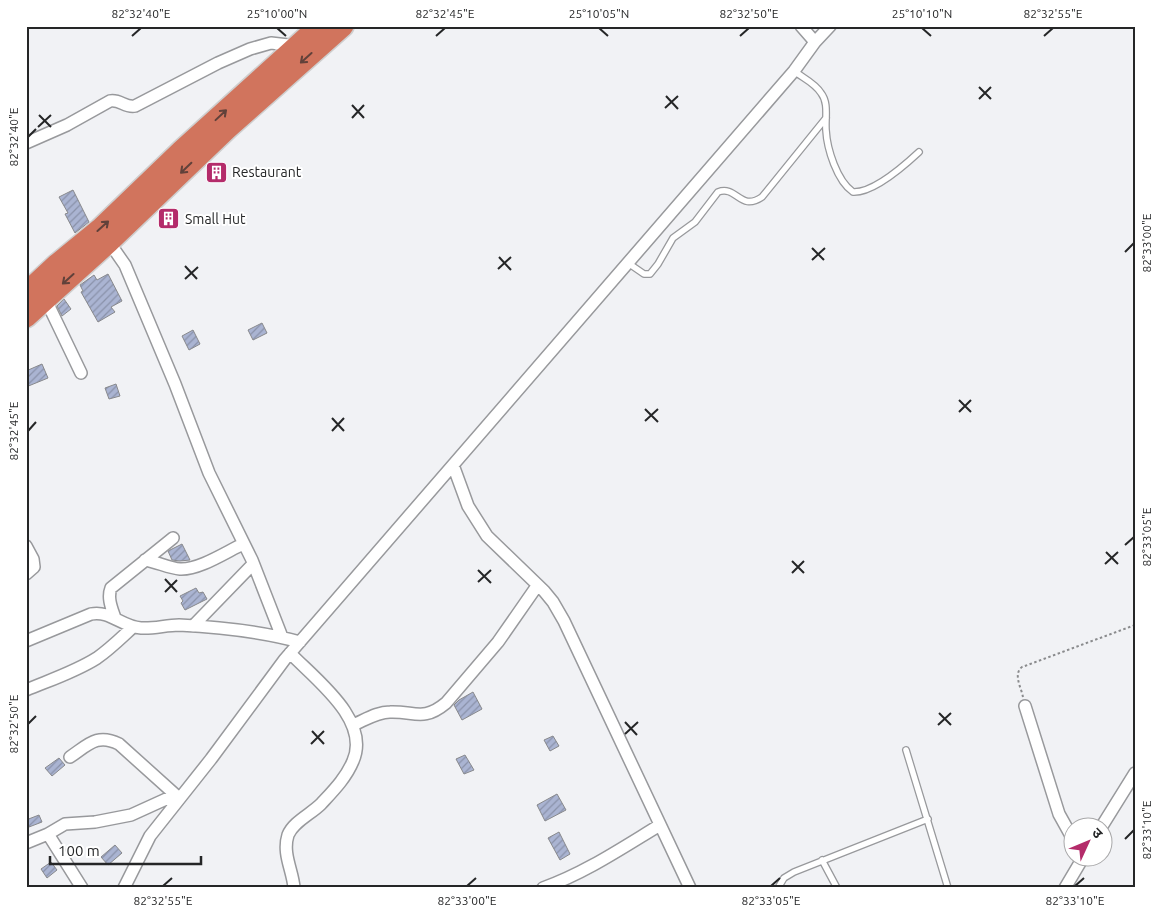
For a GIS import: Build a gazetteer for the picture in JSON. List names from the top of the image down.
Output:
{
  "places": {
    "building": ["Restaurant", "Small Hut"]
  },
  "scale_bar": "100 m",
  "north": "top right",
  "coordinates": [
    "82°32'40\"E",
    "25°10'00\"N",
    "82°32'45\"E",
    "25°10'05\"N",
    "82°32'50\"E",
    "25°10'10\"N",
    "82°32'55\"E",
    "82°33'00\"E",
    "82°33'05\"E",
    "82°33'10\"E"
  ]
}
